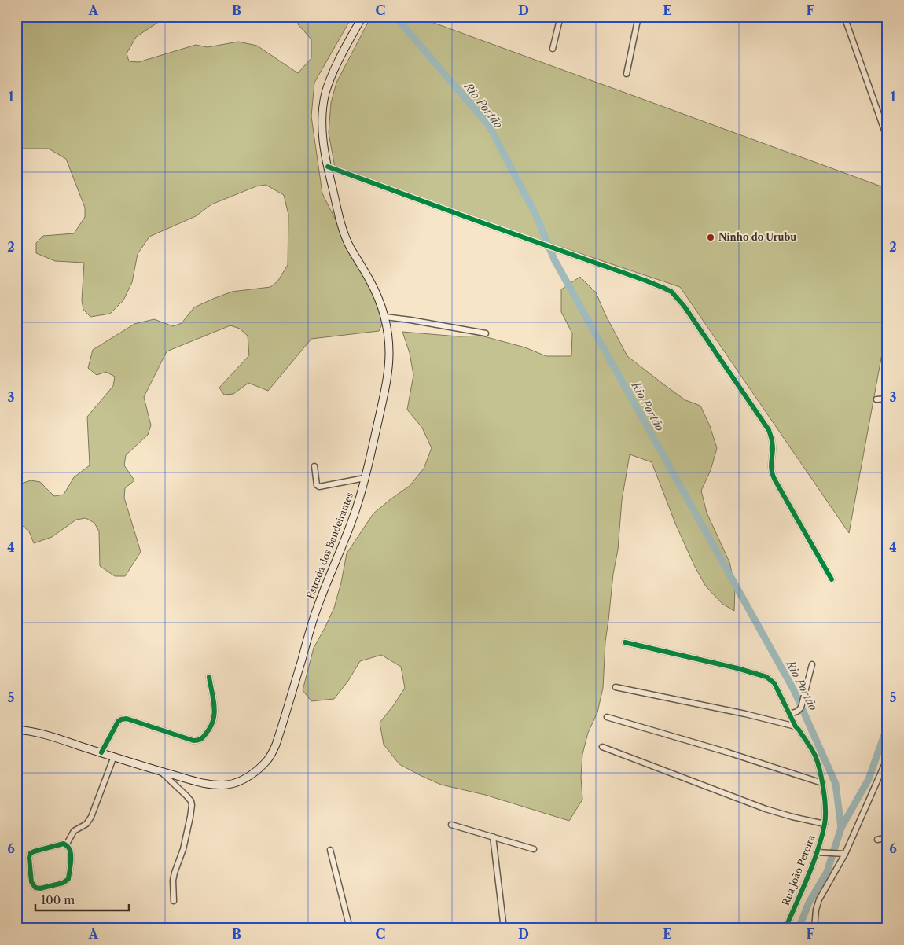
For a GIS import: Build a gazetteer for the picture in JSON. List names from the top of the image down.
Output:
{
  "streets": {
    "main road": ["Estrada dos Bandeirantes"],
    "street": ["Rua João Pereira"]
  },
  "water": ["Rio Portão"],
  "places": ["Ninho do Urubu"],
  "scale_bar": "100 m",
  "grid": {
    "columns": [
      "A",
      "B",
      "C",
      "D",
      "E",
      "F"
    ],
    "rows": [
      "1",
      "2",
      "3",
      "4",
      "5",
      "6"
    ]
  }
}
